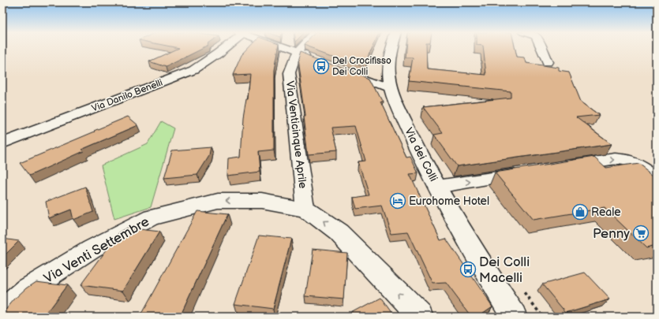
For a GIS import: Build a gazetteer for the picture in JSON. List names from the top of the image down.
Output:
{
  "streets": {
    "street": [
      "Via Danilo Benelli",
      "Via Venticinque Aprile",
      "Via dei Colli",
      "Via Venti Settembre"
    ]
  },
  "crossings": [
    ["Via Venticinque Aprile", "Via Venti Settembre"]
  ],
  "one_way": ["Via Venti Settembre"],
  "places": {
    "bus stop": ["Del Crocifisso Dei Colli", "Dei Colli Macelli"],
    "hotel": ["Eurohome Hotel"],
    "shop": ["Reale"],
    "supermarket": ["Penny"]
  }
}
